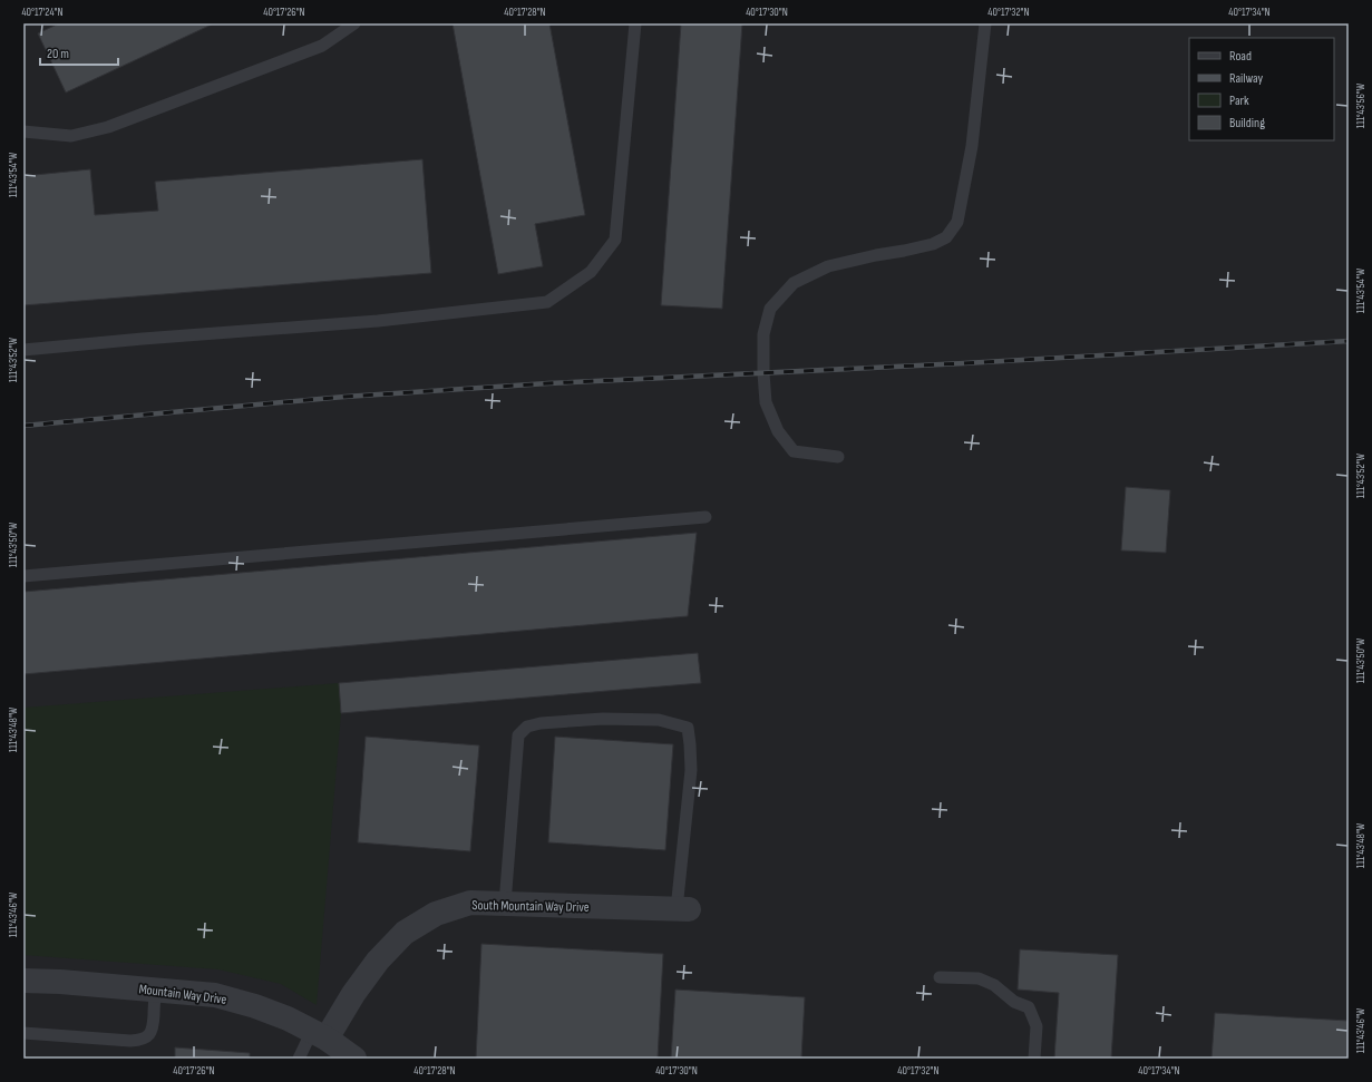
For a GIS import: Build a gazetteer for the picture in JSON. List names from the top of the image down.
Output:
{
  "streets": {
    "street": ["South Mountain Way Drive", "Mountain Way Drive"]
  },
  "crossings": [
    ["South Mountain Way Drive", "Mountain Way Drive"]
  ],
  "legend": [
    "Road",
    "Railway",
    "Park",
    "Building"
  ],
  "scale_bar": "20 m",
  "coordinates": [
    "40°17'24\"N",
    "40°17'26\"N",
    "40°17'28\"N",
    "40°17'30\"N",
    "40°17'32\"N",
    "40°17'34\"N",
    "111°43'56\"W",
    "111°43'54\"W",
    "111°43'52\"W",
    "111°43'50\"W",
    "111°43'48\"W",
    "111°43'46\"W"
  ]
}
